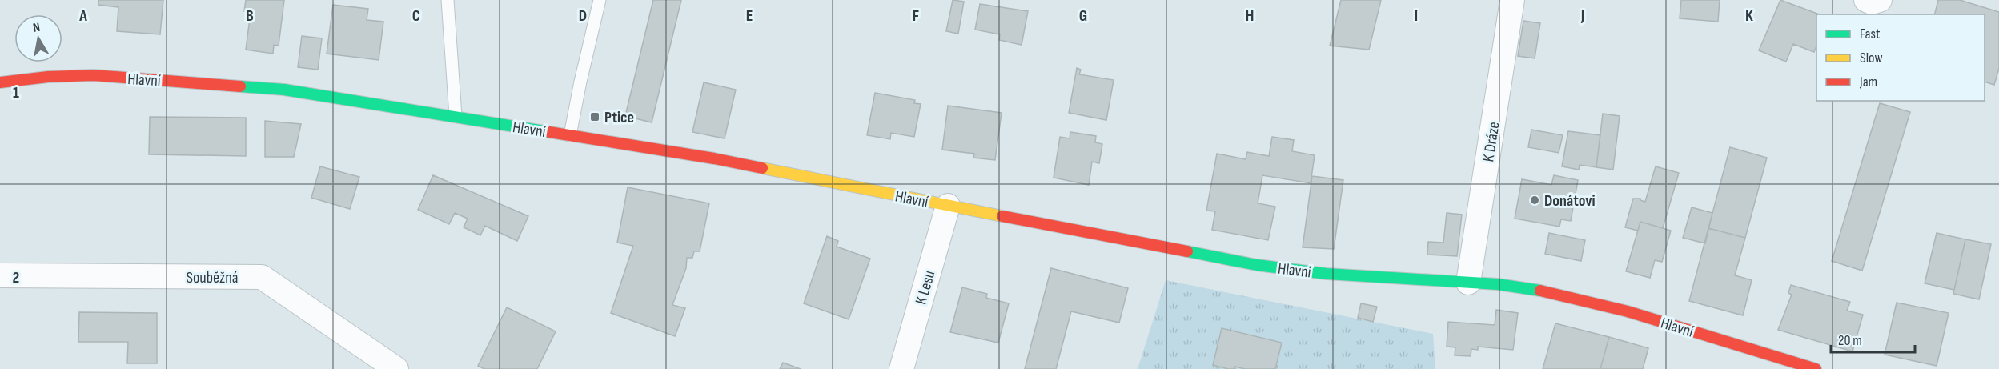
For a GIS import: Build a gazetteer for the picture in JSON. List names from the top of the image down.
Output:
{
  "streets": {
    "main road": ["Hlavní"],
    "street": ["K Dráze", "Souběžná", "K Lesu"]
  },
  "crossings": [
    ["Hlavní", "K Dráze"],
    ["Hlavní", "K Lesu"]
  ],
  "places": {
    "transit": ["Ptice"],
    "other": ["Donátovi"]
  },
  "legend": ["Fast", "Slow", "Jam"],
  "scale_bar": "20 m",
  "north": "top",
  "grid": {
    "columns": [
      "A",
      "B",
      "C",
      "D",
      "E",
      "F",
      "G",
      "H",
      "I",
      "J",
      "K"
    ],
    "rows": ["1", "2"]
  }
}
